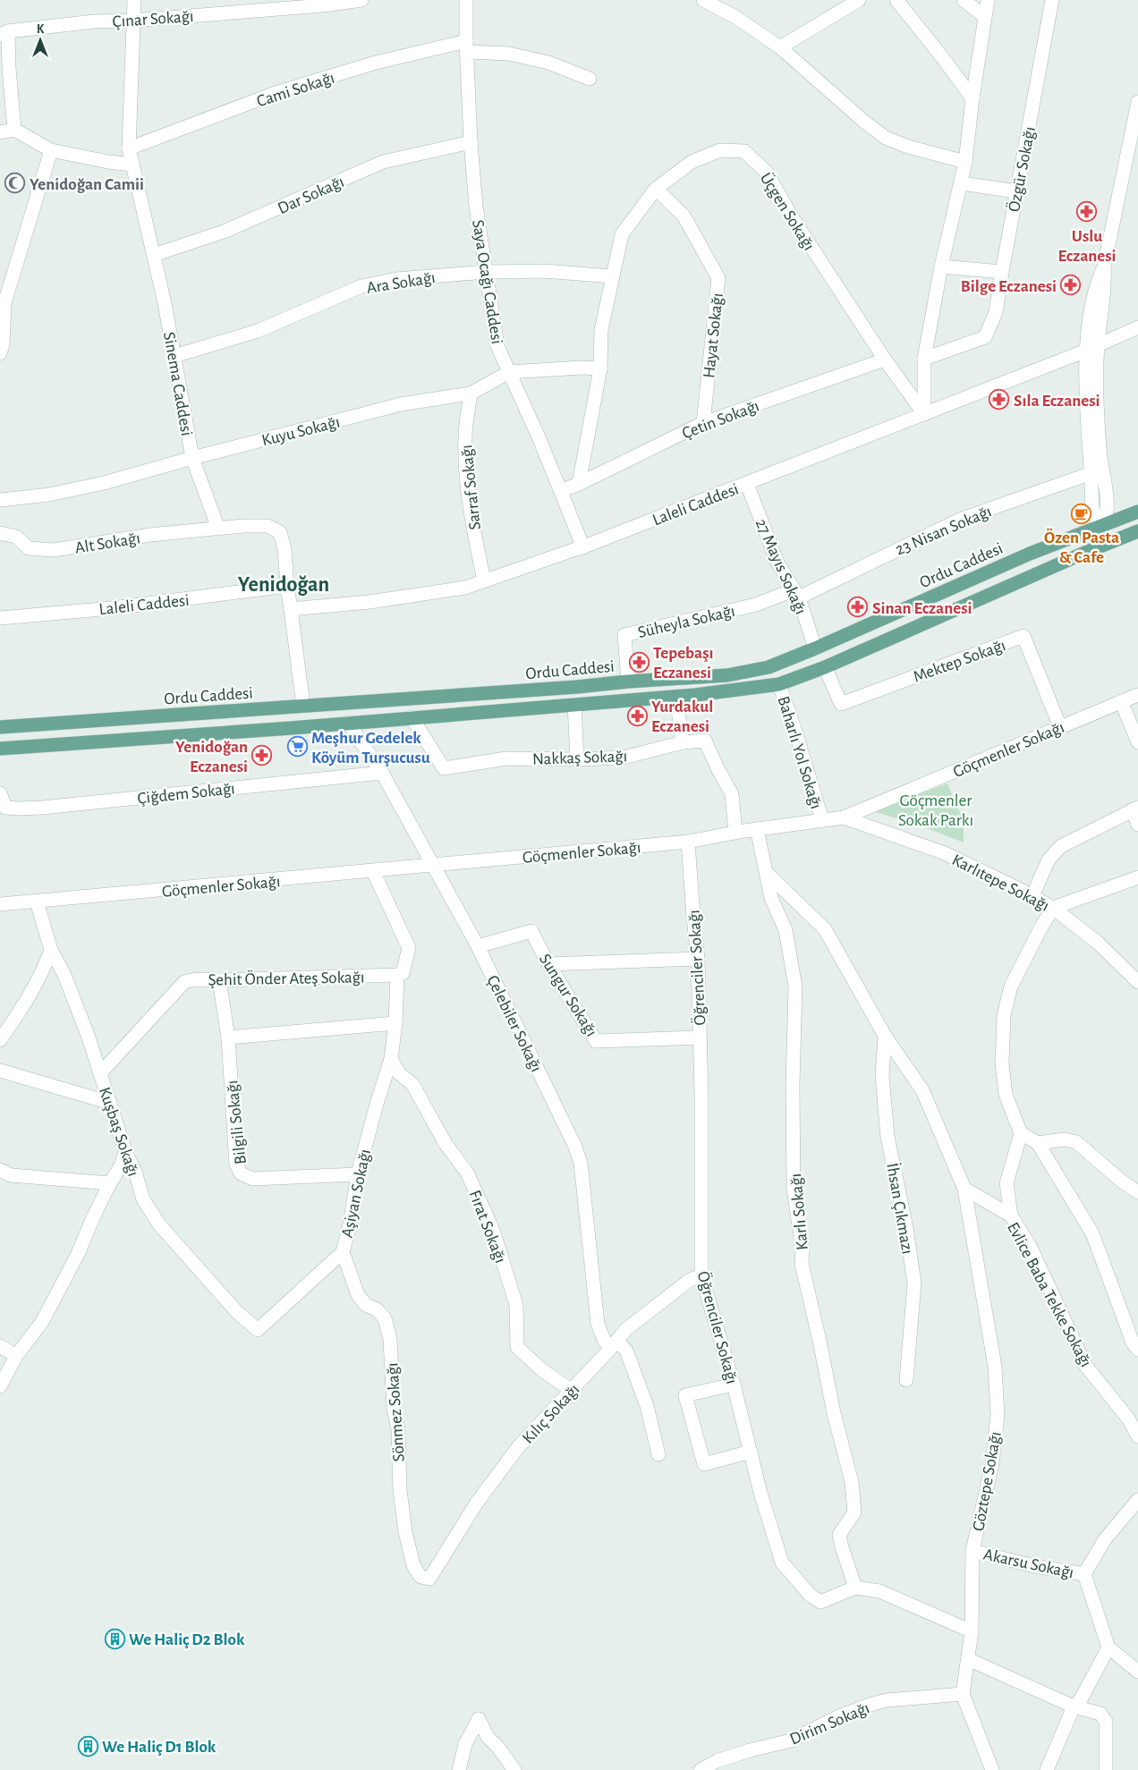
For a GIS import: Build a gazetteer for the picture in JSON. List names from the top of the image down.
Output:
{
  "streets": {
    "main road": ["Ordu Caddesi"],
    "street": [
      "Çınar Sokağı",
      "Cami Sokağı",
      "Özgür Sokağı",
      "Dar Sokağı",
      "Üçgen Sokağı",
      "Ara Sokağı",
      "Saya Ocağı Caddesi",
      "Hayat Sokağı",
      "Sinema Caddesi",
      "Çetin Sokağı",
      "Kuyu Sokağı",
      "Sarraf Sokağı",
      "Laleli Caddesi",
      "23 Nisan Sokağı",
      "Alt Sokağı",
      "27 Mayıs Sokağı",
      "Süheyla Sokağı",
      "Mektep Sokağı",
      "Göçmenler Sokağı",
      "Baharlı Yol Sokağı",
      "Nakkaş Sokağı",
      "Çiğdem Sokağı",
      "Karlıtepe Sokağı",
      "Öğrenciler Sokağı",
      "Şehit Önder Ateş Sokağı",
      "Sungur Sokağı",
      "Çelebiler Sokağı",
      "Bilgili Sokağı",
      "Kuşbaş Sokağı",
      "Aşiyan Sokağı",
      "İhsan Çıkmazı",
      "Karlı Sokağı",
      "Fırat Sokağı",
      "Evlice Baba Tekke Sokağı",
      "Sönmez Sokağı",
      "Kılıç Sokağı",
      "Göztepe Sokağı",
      "Akarsu Sokağı",
      "Dirim Sokağı"
    ]
  },
  "crossings": [
    ["Çınar Sokağı", "Sinema Caddesi"],
    ["Cami Sokağı", "Saya Ocağı Caddesi"],
    ["Cami Sokağı", "Sinema Caddesi"],
    ["Dar Sokağı", "Saya Ocağı Caddesi"],
    ["Dar Sokağı", "Sinema Caddesi"],
    ["Üçgen Sokağı", "Ara Sokağı"],
    ["Üçgen Sokağı", "Hayat Sokağı"],
    ["Üçgen Sokağı", "Çetin Sokağı"],
    ["Üçgen Sokağı", "Kuyu Sokağı"],
    ["Üçgen Sokağı", "Laleli Caddesi"],
    ["Ara Sokağı", "Saya Ocağı Caddesi"],
    ["Ara Sokağı", "Sinema Caddesi"],
    ["Saya Ocağı Caddesi", "Çetin Sokağı"],
    ["Saya Ocağı Caddesi", "Kuyu Sokağı"],
    ["Saya Ocağı Caddesi", "Laleli Caddesi"],
    ["Hayat Sokağı", "Çetin Sokağı"],
    ["Sinema Caddesi", "Kuyu Sokağı"],
    ["Sinema Caddesi", "Alt Sokağı"],
    ["Kuyu Sokağı", "Sarraf Sokağı"],
    ["Sarraf Sokağı", "Laleli Caddesi"],
    ["Laleli Caddesi", "27 Mayıs Sokağı"],
    ["23 Nisan Sokağı", "27 Mayıs Sokağı"],
    ["23 Nisan Sokağı", "Süheyla Sokağı"],
    ["Ordu Caddesi", "27 Mayıs Sokağı"],
    ["Ordu Caddesi", "Süheyla Sokağı"],
    ["Ordu Caddesi", "Mektep Sokağı"],
    ["Ordu Caddesi", "Baharlı Yol Sokağı"],
    ["Ordu Caddesi", "Nakkaş Sokağı"],
    ["Ordu Caddesi", "Çelebiler Sokağı"],
    ["27 Mayıs Sokağı", "Süheyla Sokağı"],
    ["Mektep Sokağı", "Göçmenler Sokağı"],
    ["Göçmenler Sokağı", "Baharlı Yol Sokağı"],
    ["Göçmenler Sokağı", "Nakkaş Sokağı"],
    ["Göçmenler Sokağı", "Karlıtepe Sokağı"],
    ["Göçmenler Sokağı", "Öğrenciler Sokağı"],
    ["Göçmenler Sokağı", "Çelebiler Sokağı"],
    ["Göçmenler Sokağı", "Kuşbaş Sokağı"],
    ["Göçmenler Sokağı", "Karlı Sokağı"],
    ["Çiğdem Sokağı", "Çelebiler Sokağı"],
    ["Öğrenciler Sokağı", "Sungur Sokağı"],
    ["Öğrenciler Sokağı", "Karlı Sokağı"],
    ["Öğrenciler Sokağı", "Kılıç Sokağı"],
    ["Şehit Önder Ateş Sokağı", "Bilgili Sokağı"],
    ["Şehit Önder Ateş Sokağı", "Kuşbaş Sokağı"],
    ["Şehit Önder Ateş Sokağı", "Aşiyan Sokağı"],
    ["Sungur Sokağı", "Çelebiler Sokağı"],
    ["Çelebiler Sokağı", "Kılıç Sokağı"],
    ["Bilgili Sokağı", "Aşiyan Sokağı"],
    ["Kuşbaş Sokağı", "Aşiyan Sokağı"],
    ["Aşiyan Sokağı", "Fırat Sokağı"],
    ["Aşiyan Sokağı", "Sönmez Sokağı"],
    ["İhsan Çıkmazı", "Göztepe Sokağı"],
    ["Karlı Sokağı", "Göztepe Sokağı"],
    ["Fırat Sokağı", "Kılıç Sokağı"],
    ["Evlice Baba Tekke Sokağı", "Göztepe Sokağı"],
    ["Sönmez Sokağı", "Kılıç Sokağı"],
    ["Göztepe Sokağı", "Akarsu Sokağı"],
    ["Göztepe Sokağı", "Dirim Sokağı"]
  ],
  "districts": ["Yenidoğan"],
  "parks": ["Göçmenler Sokak Parkı"],
  "places": {
    "mosque": ["Yenidoğan Camii"],
    "pharmacy": [
      "Uslu Eczanesi",
      "Bilge Eczanesi",
      "Sıla Eczanesi",
      "Sinan Eczanesi",
      "Tepebaşı Eczanesi",
      "Yurdakul Eczanesi",
      "Yenidoğan Eczanesi"
    ],
    "cafe": ["Özen Pasta & Cafe"],
    "supermarket": ["Meşhur Gedelek Köyüm Turşucusu"],
    "building": ["We Haliç D2 Blok", "We Haliç D1 Blok"]
  },
  "north": "top"
}
